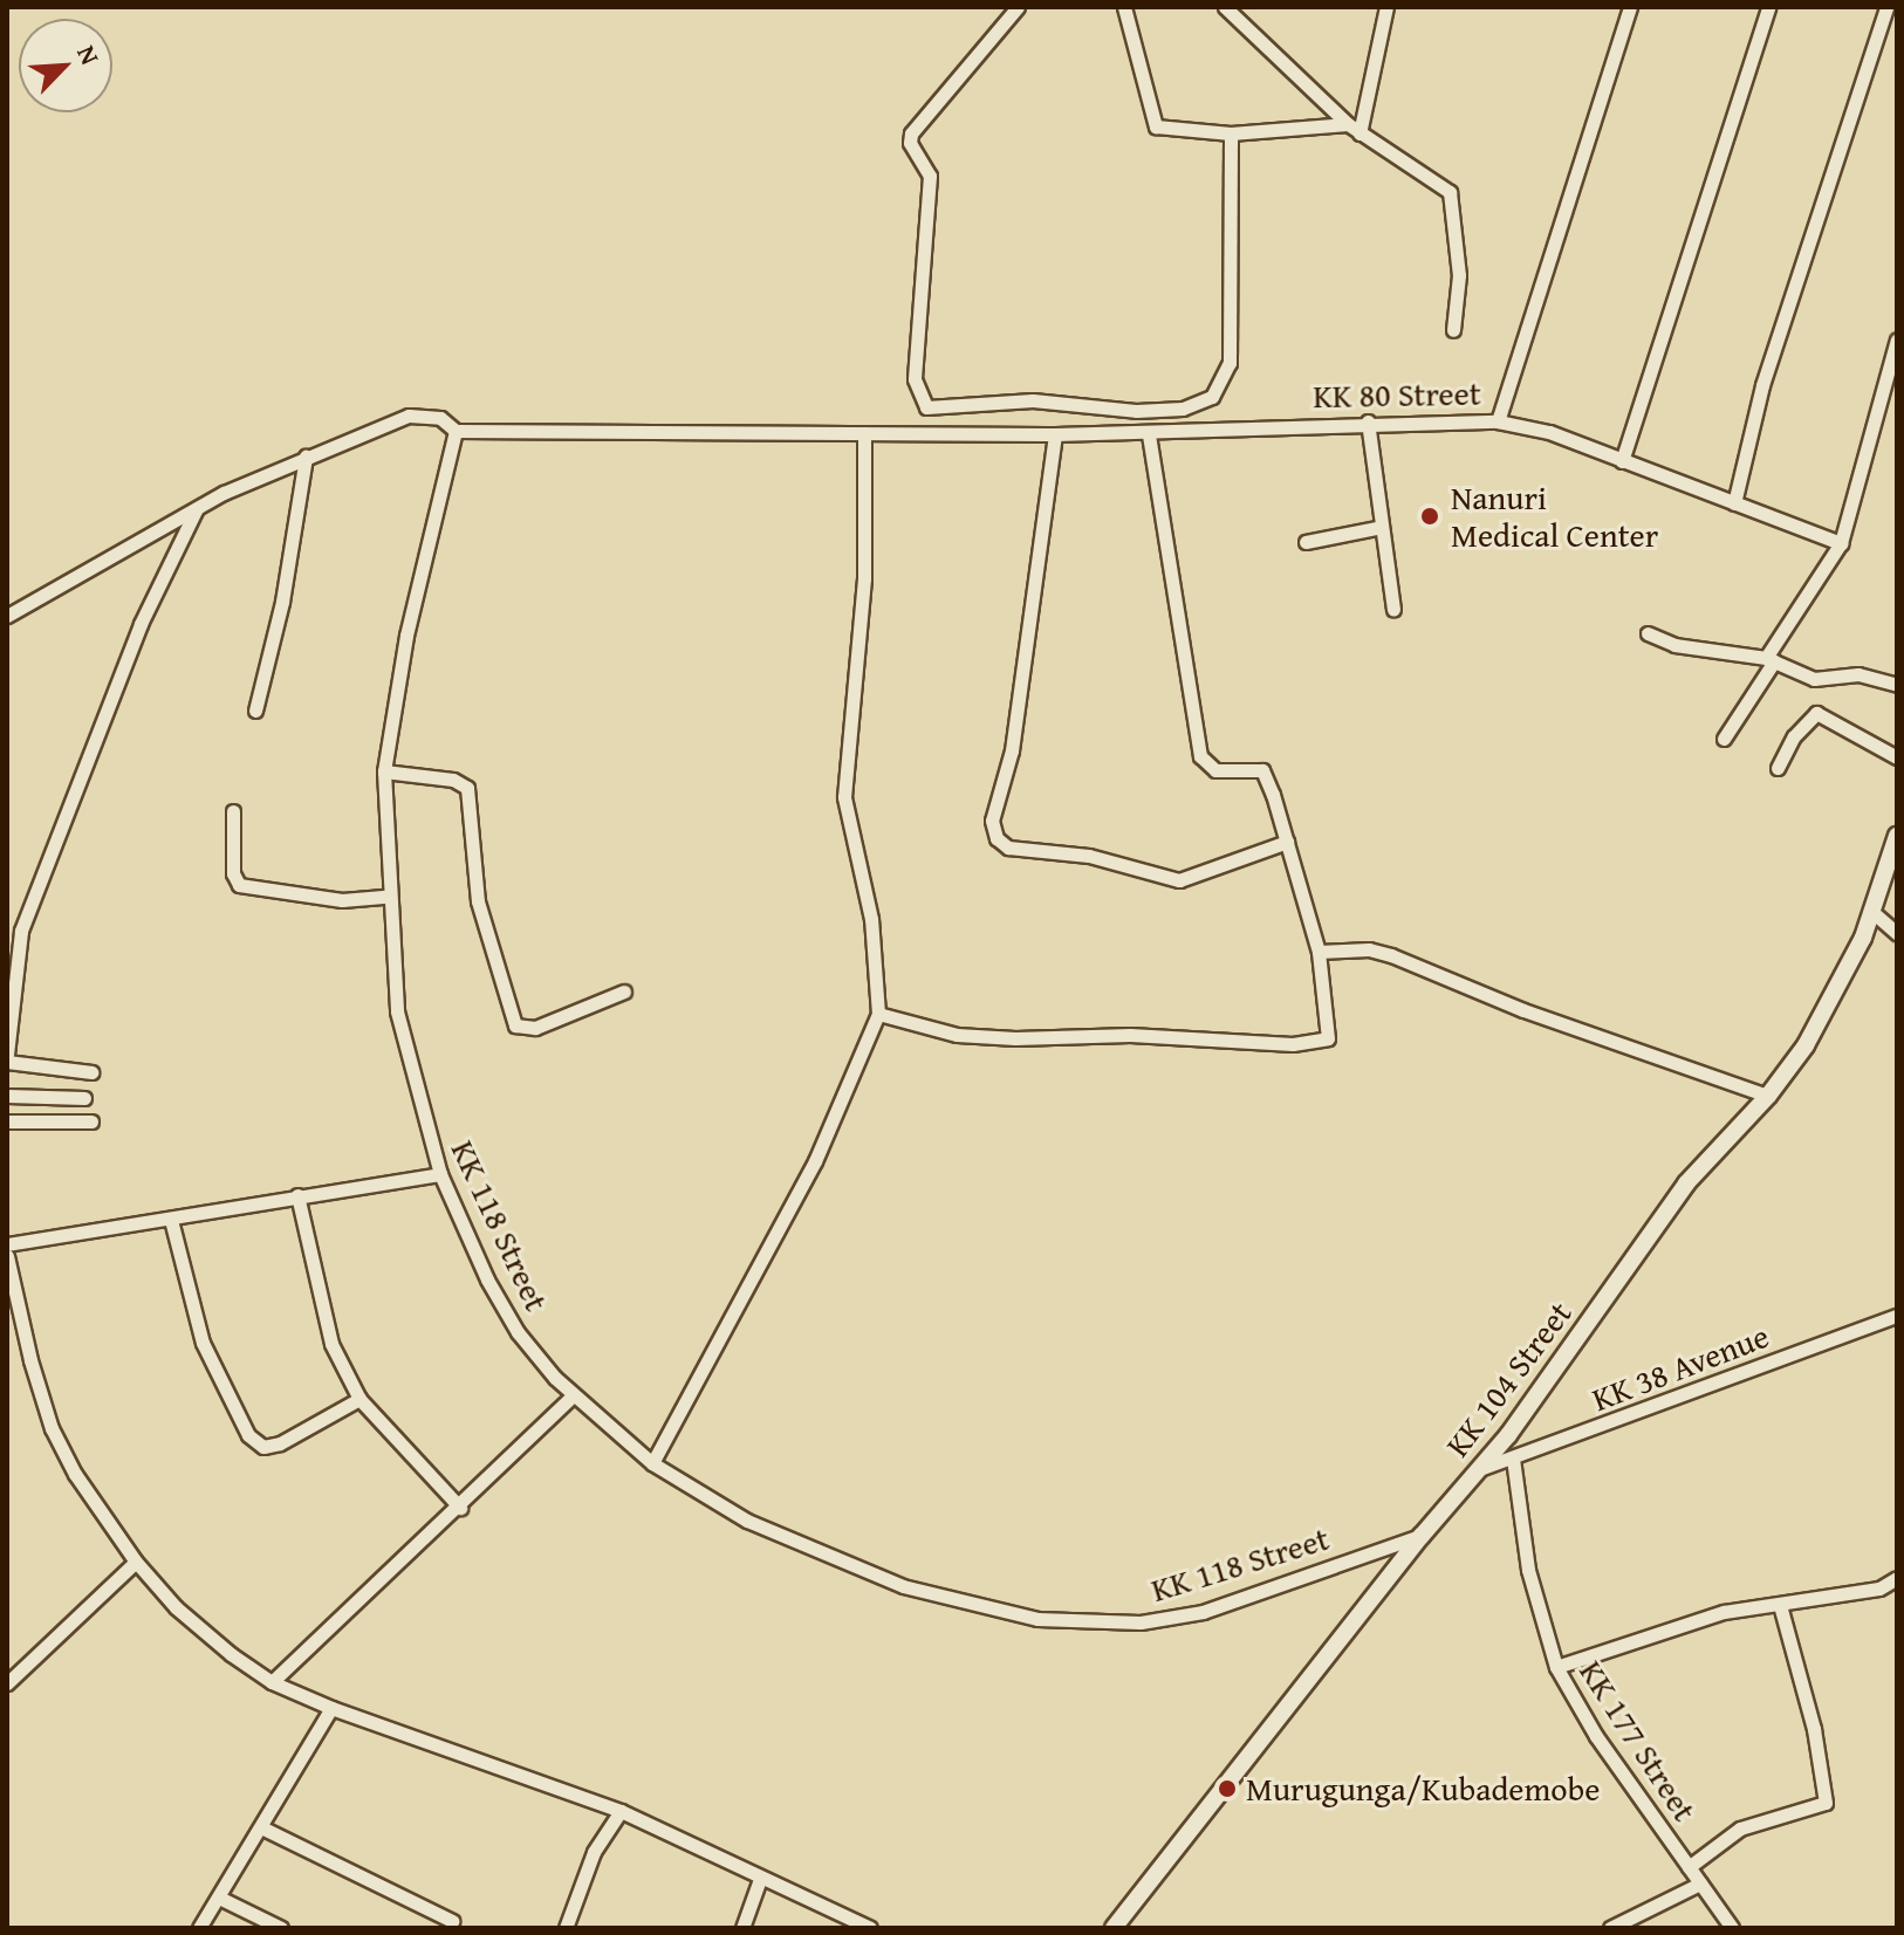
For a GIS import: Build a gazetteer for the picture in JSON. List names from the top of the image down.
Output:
{
  "streets": {
    "street": [
      "KK 80 Street",
      "KK 118 Street",
      "KK 38 Avenue",
      "KK 104 Street",
      "KK 177 Street"
    ]
  },
  "crossings": [
    ["KK 80 Street", "KK 118 Street"],
    ["KK 118 Street", "KK 104 Street"],
    ["KK 38 Avenue", "KK 104 Street"],
    ["KK 38 Avenue", "KK 177 Street"]
  ],
  "places": ["Nanuri Medical Center", "Murugunga/Kubademobe"],
  "north": "top right"
}
